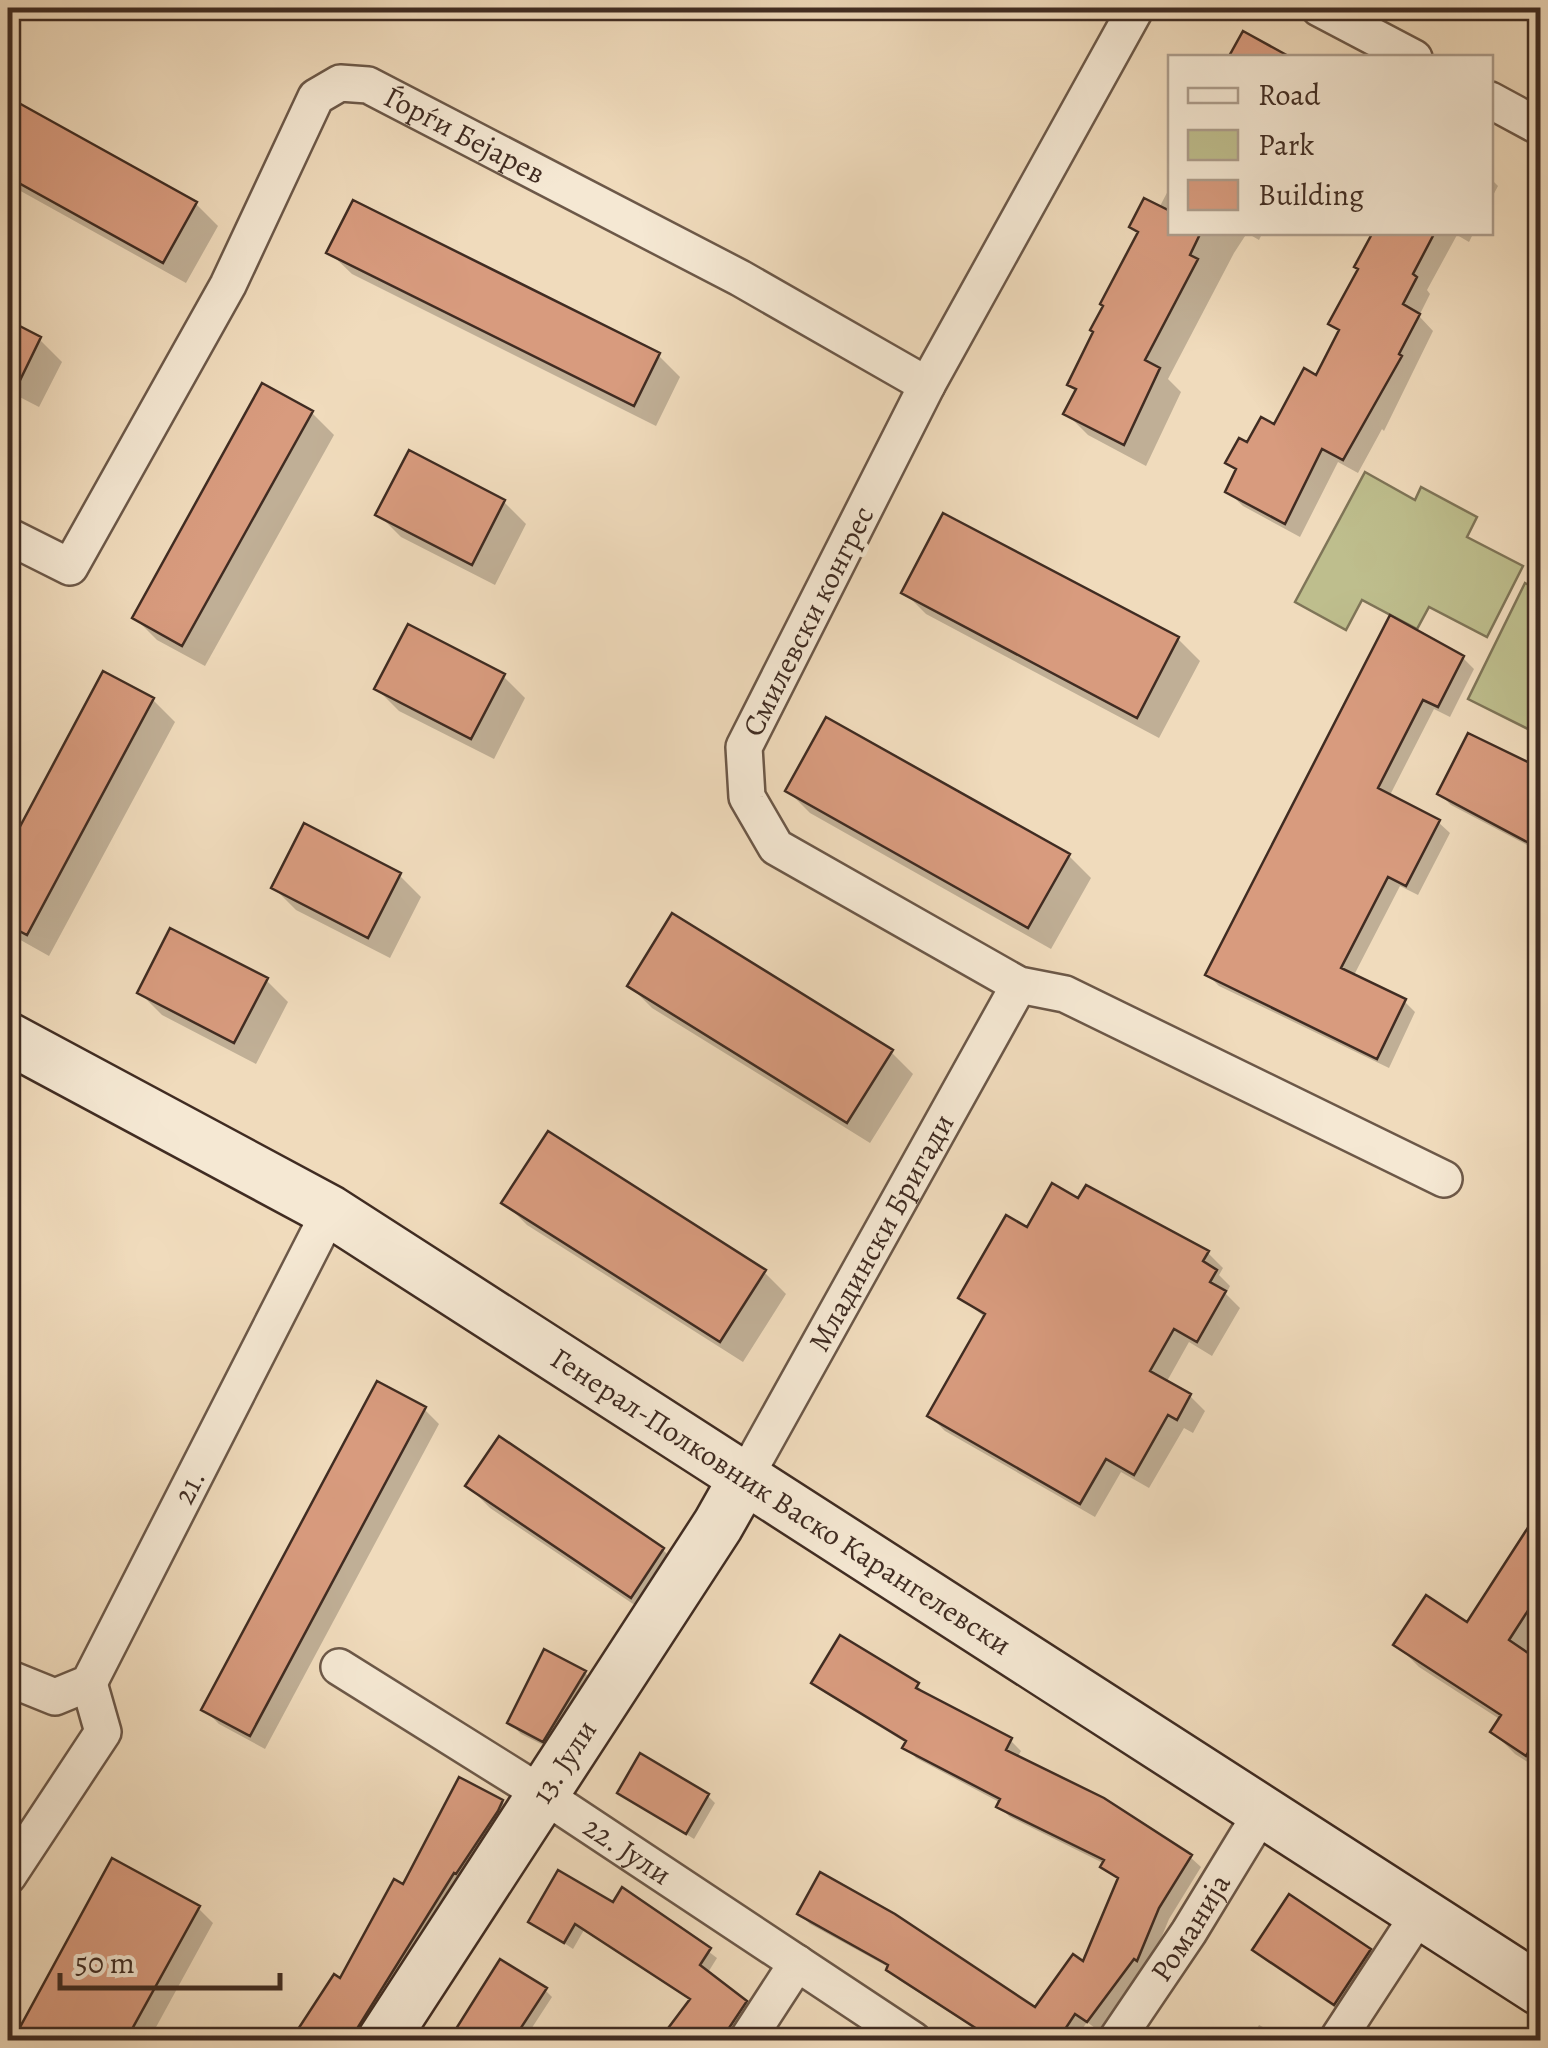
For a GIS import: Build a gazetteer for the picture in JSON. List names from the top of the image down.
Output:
{
  "streets": {
    "street": [
      "Ѓорѓи Бејарев",
      "Смилевски конгрес",
      "Младински Бригади",
      "21.",
      "Генерал-Полковник Васко Карангелевски",
      "13. Јули",
      "22. Јули",
      "Романија"
    ]
  },
  "crossings": [
    ["Ѓорѓи Бејарев", "Смилевски конгрес"],
    ["Смилевски конгрес", "Младински Бригади"],
    ["Младински Бригади", "Генерал-Полковник Васко Карангелевски"],
    ["Младински Бригади", "13. Јули"],
    ["21.", "Генерал-Полковник Васко Карангелевски"],
    ["Генерал-Полковник Васко Карангелевски", "13. Јули"],
    ["Генерал-Полковник Васко Карангелевски", "Романија"],
    ["13. Јули", "22. Јули"]
  ],
  "legend": ["Road", "Park", "Building"],
  "scale_bar": "50 m"
}
